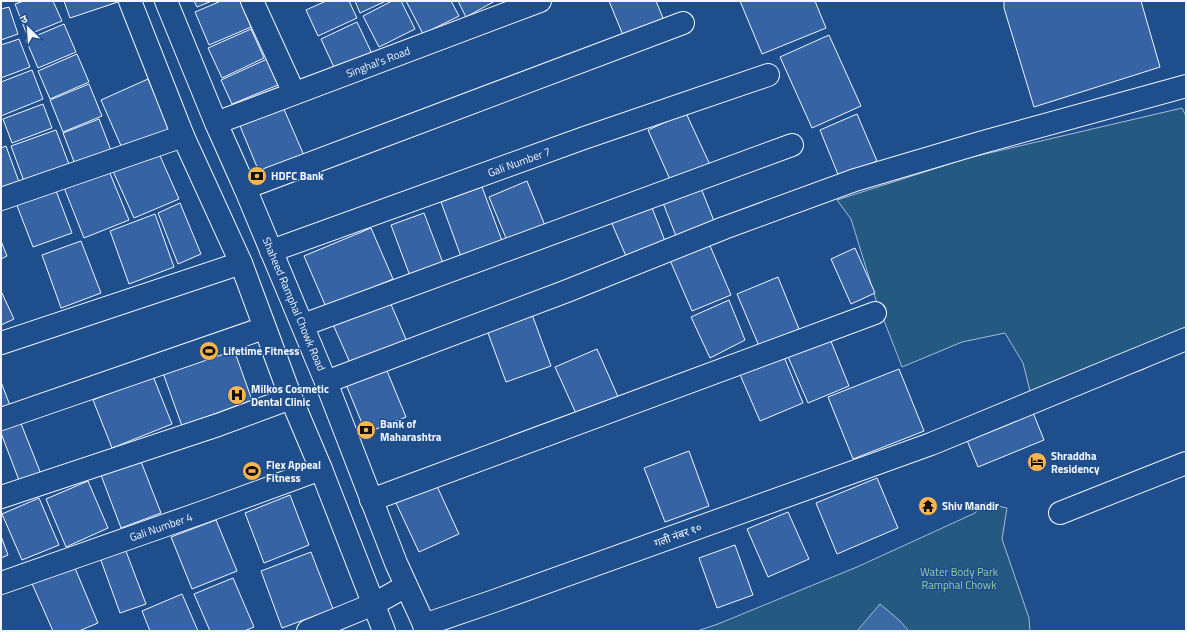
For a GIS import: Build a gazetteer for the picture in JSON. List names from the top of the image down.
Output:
{
  "streets": {
    "street": [
      "Singhal's Road",
      "Gali Number 7",
      "Shaheed Ramphal Chowk Road",
      "Gali Number 4",
      "गली नंबर १०"
    ]
  },
  "crossings": [
    ["Singhal's Road", "Shaheed Ramphal Chowk Road"],
    ["Gali Number 7", "Shaheed Ramphal Chowk Road"],
    ["Shaheed Ramphal Chowk Road", "गली नंबर १०"]
  ],
  "parks": ["Water Body Park Ramphal Chowk"],
  "places": {
    "bank": ["HDFC Bank", "Bank of Maharashtra"],
    "sports": ["Lifetime Fitness", "Flex Appeal Fitness"],
    "hospital": ["Milkos Cosmetic Dental Clinic"],
    "hotel": ["Shraddha Residency"],
    "temple": ["Shiv Mandir"]
  },
  "north": "top left"
}
